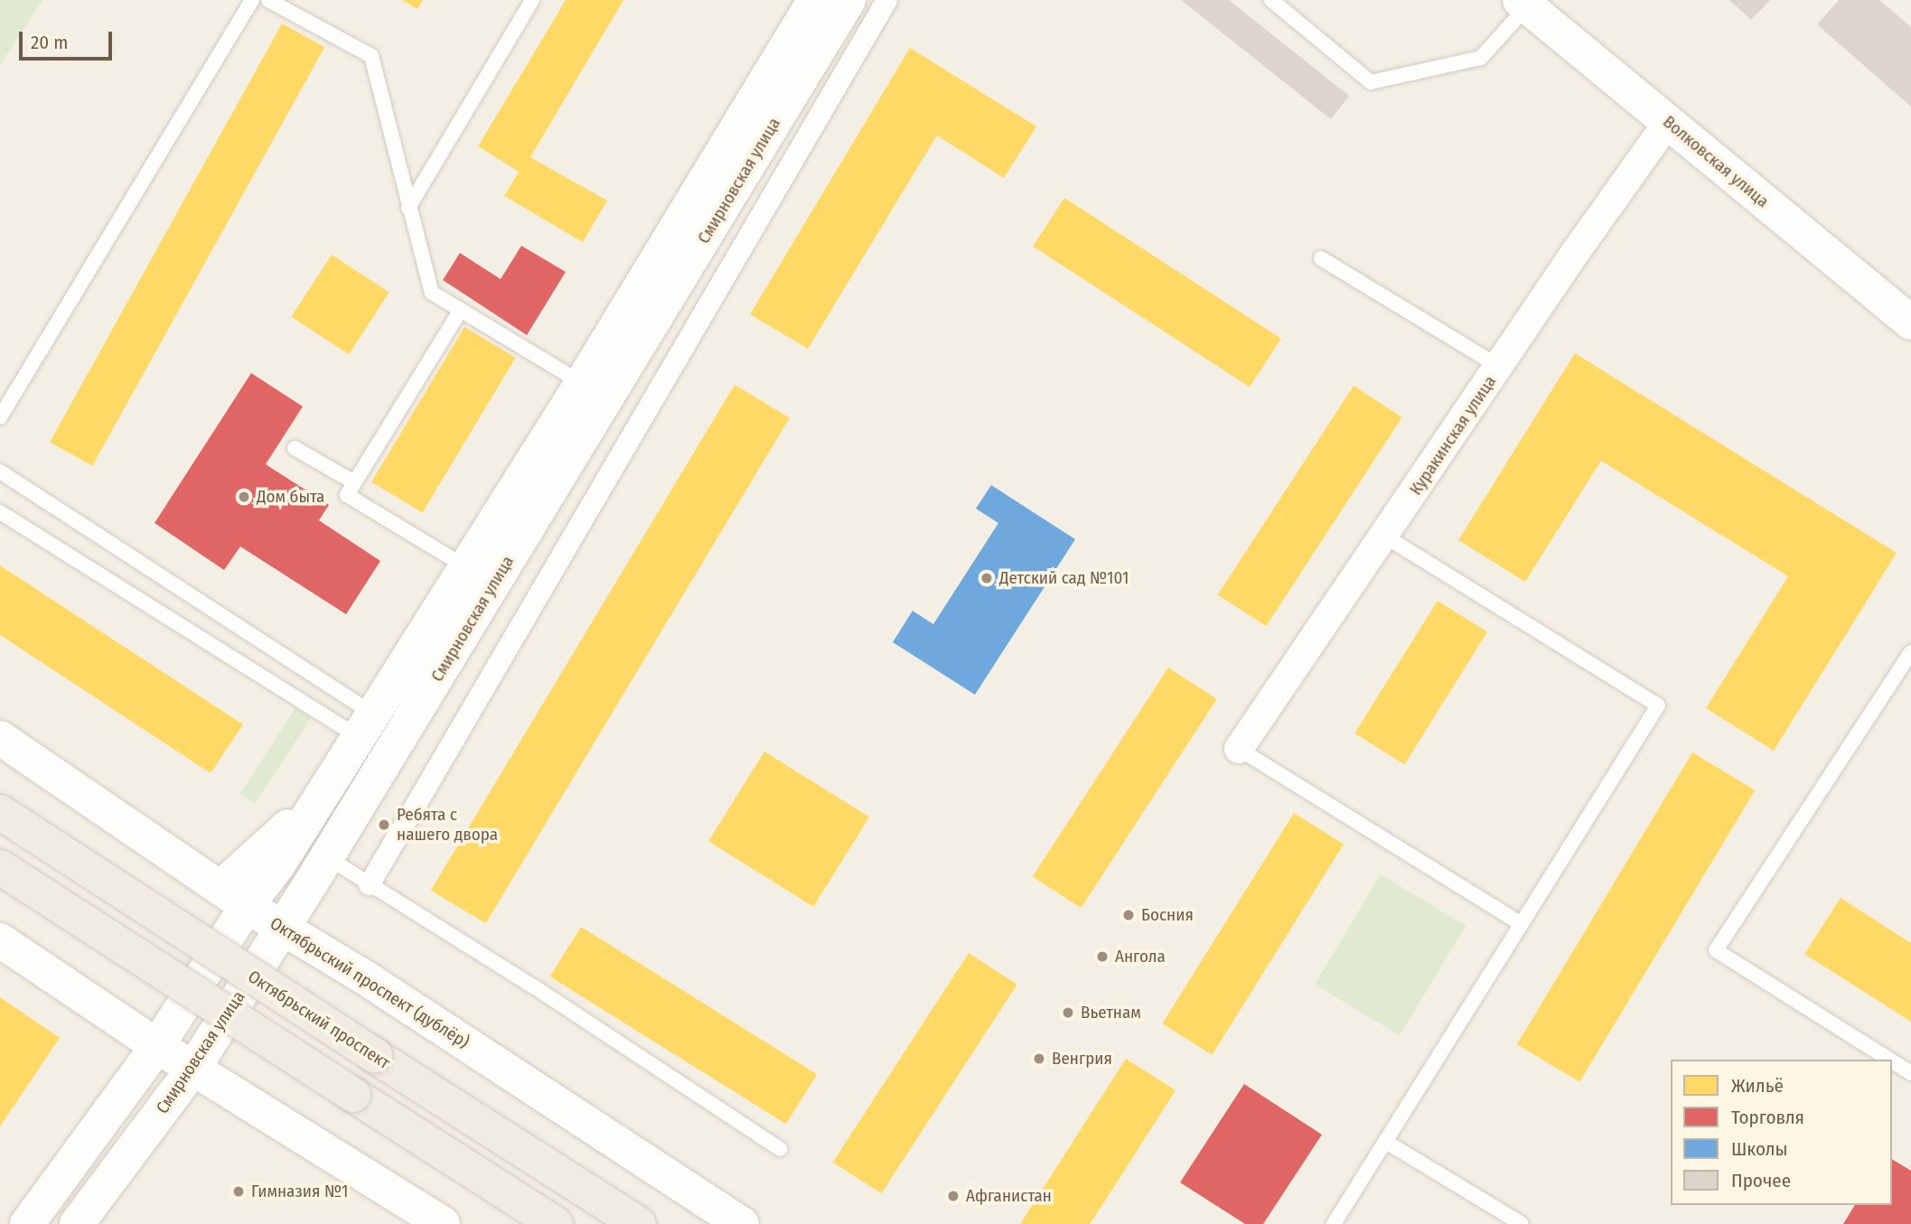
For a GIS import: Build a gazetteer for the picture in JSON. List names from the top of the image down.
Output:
{
  "streets": {
    "main road": [
      "Волковская улица",
      "Смирновская улица",
      "Октябрьский проспект (дублёр)",
      "Октябрьский проспект"
    ],
    "street": ["Куракинская улица"]
  },
  "crossings": [
    ["Волковская улица", "Куракинская улица"],
    ["Смирновская улица", "Октябрьский проспект (дублёр)"]
  ],
  "places": [
    "Дом быта",
    "Детский сад №101",
    "Ребята с нашего двора",
    "Босния",
    "Ангола",
    "Вьетнам",
    "Венгрия",
    "Гимназия №1",
    "Афганистан"
  ],
  "legend": [
    "Жильё",
    "Торговля",
    "Школы",
    "Прочее"
  ],
  "scale_bar": "20 m"
}
